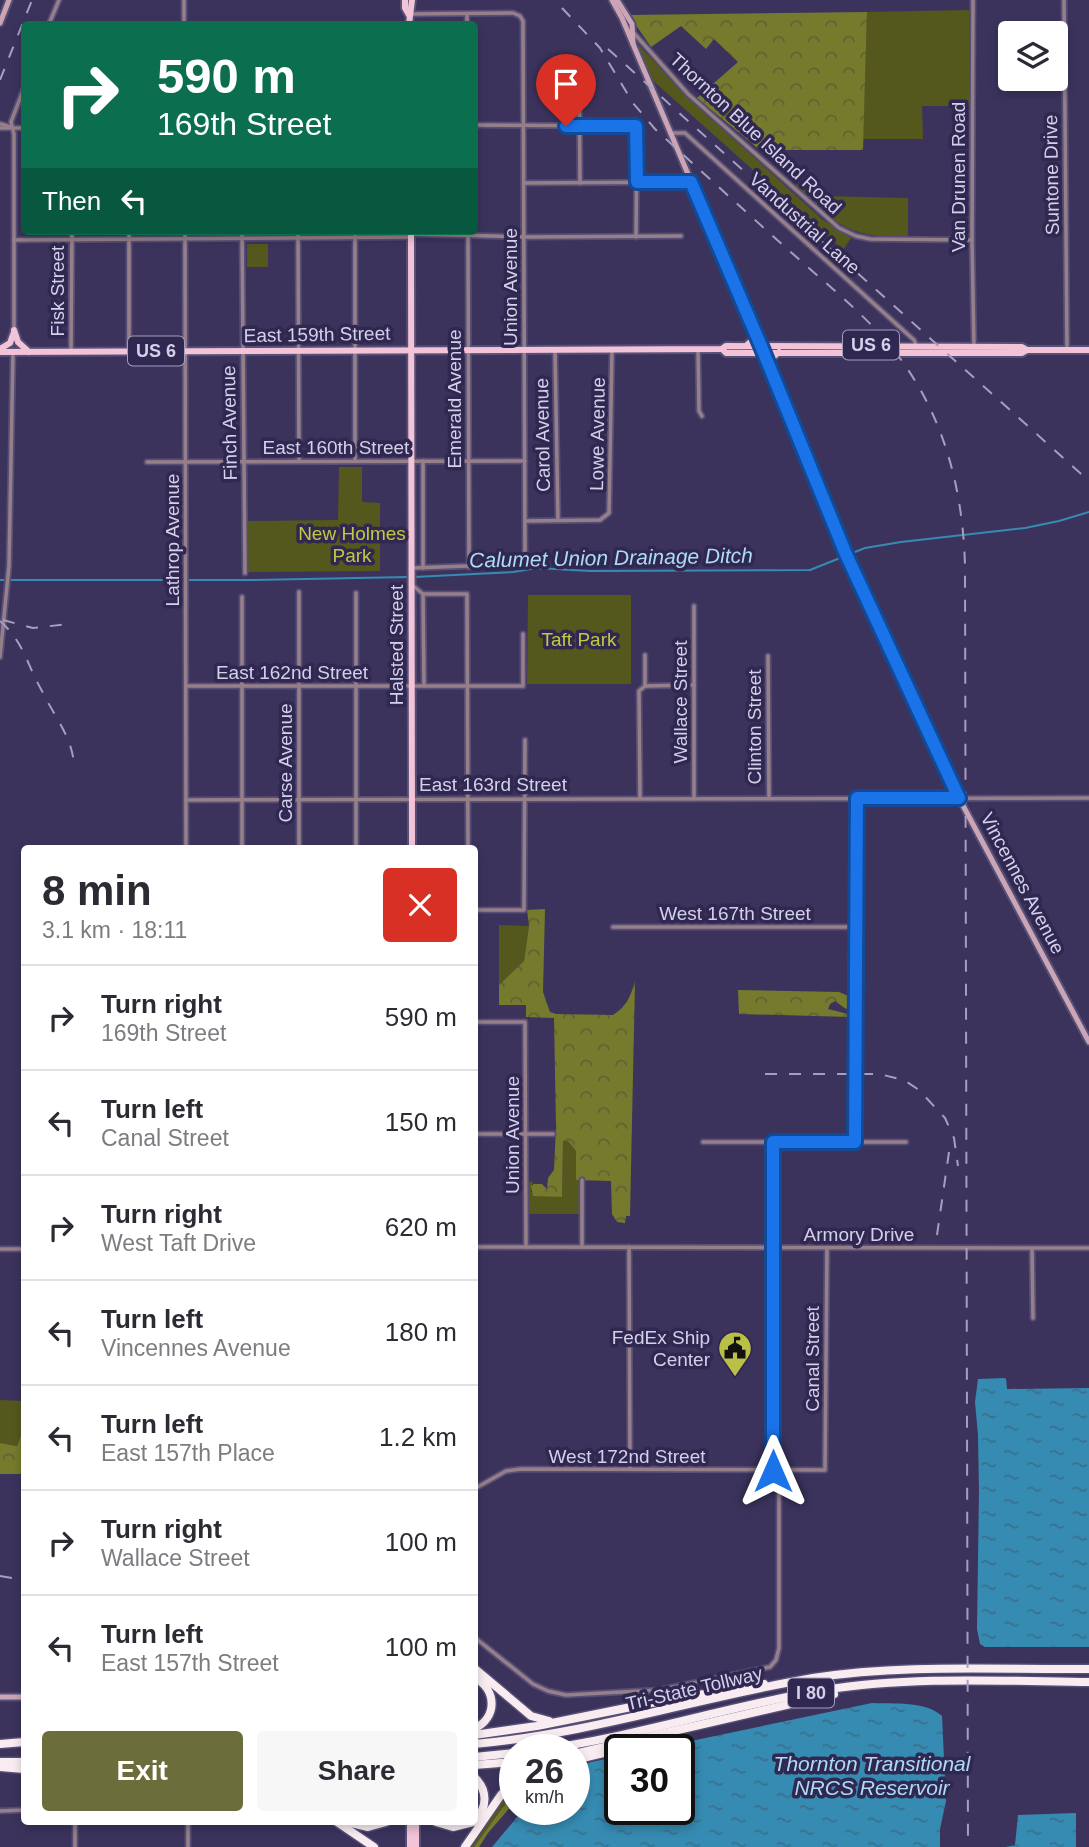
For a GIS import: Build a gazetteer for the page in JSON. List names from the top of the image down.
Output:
{
  "streets": {
    "highway": ["Tri-State Tollway", "I 80"],
    "main road": ["East 159th Street", "US 6", "Halsted Street"],
    "street": [
      "Thornton Blue Island Road",
      "Suntone Drive",
      "Van Drunen Road",
      "Vandustrial Lane",
      "Union Avenue",
      "Fisk Street",
      "Emerald Avenue",
      "Finch Avenue",
      "Lowe Avenue",
      "Carol Avenue",
      "East 160th Street",
      "Lathrop Avenue",
      "East 162nd Street",
      "Wallace Street",
      "Clinton Street",
      "Carse Avenue",
      "East 163rd Street",
      "Vincennes Avenue",
      "West 167th Street",
      "Armory Drive",
      "Canal Street",
      "West 172nd Street"
    ]
  },
  "crossings": [
    ["Thornton Blue Island Road", "Van Drunen Road"],
    ["Thornton Blue Island Road", "Vincennes Avenue"],
    ["Suntone Drive", "US 6"],
    ["Van Drunen Road", "US 6"],
    ["Vandustrial Lane", "US 6"],
    ["Vandustrial Lane", "Vincennes Avenue"],
    ["Union Avenue", "East 159th Street"],
    ["Union Avenue", "Emerald Avenue"],
    ["Union Avenue", "East 160th Street"],
    ["Union Avenue", "Armory Drive"],
    ["Fisk Street", "East 159th Street"],
    ["East 159th Street", "US 6"],
    ["East 159th Street", "Emerald Avenue"],
    ["East 159th Street", "Finch Avenue"],
    ["East 159th Street", "Lowe Avenue"],
    ["East 159th Street", "Carol Avenue"],
    ["East 159th Street", "Lathrop Avenue"],
    ["East 159th Street", "Halsted Street"],
    ["US 6", "Vincennes Avenue"],
    ["Emerald Avenue", "East 160th Street"],
    ["Finch Avenue", "East 160th Street"],
    ["Lowe Avenue", "Carol Avenue"],
    ["East 160th Street", "Lathrop Avenue"],
    ["East 160th Street", "Halsted Street"],
    ["Lathrop Avenue", "East 162nd Street"],
    ["Lathrop Avenue", "East 163rd Street"],
    ["Halsted Street", "East 162nd Street"],
    ["Halsted Street", "East 163rd Street"],
    ["East 162nd Street", "Carse Avenue"],
    ["Wallace Street", "East 163rd Street"],
    ["Clinton Street", "East 163rd Street"],
    ["Carse Avenue", "East 163rd Street"],
    ["East 163rd Street", "Vincennes Avenue"],
    ["Armory Drive", "Canal Street"],
    ["Canal Street", "West 172nd Street"]
  ],
  "water": ["Calumet Union Drainage Ditch", "Thornton Transitional NRCS Reservoir"],
  "parks": ["New Holmes Park", "Taft Park"],
  "places": {
    "public building": ["FedEx Ship Center"]
  },
  "page": {
    "turn": ["590 m", "169th Street"],
    "then": "Then",
    "heading": ["8 min", "3.1 km · 18:11"],
    "list": [
      {
        "name": "Turn right",
        "note": "169th Street",
        "value": "590 m"
      },
      {
        "name": "Turn left",
        "note": "Canal Street",
        "value": "150 m"
      },
      {
        "name": "Turn right",
        "note": "West Taft Drive",
        "value": "620 m"
      },
      {
        "name": "Turn left",
        "note": "Vincennes Avenue",
        "value": "180 m"
      },
      {
        "name": "Turn left",
        "note": "East 157th Place",
        "value": "1.2 km"
      },
      {
        "name": "Turn right",
        "note": "Wallace Street",
        "value": "100 m"
      },
      {
        "name": "Turn left",
        "note": "East 157th Street",
        "value": "100 m"
      }
    ],
    "buttons": ["Exit", "Share"],
    "speed": "26 km/h",
    "limit": "30"
  }
}
